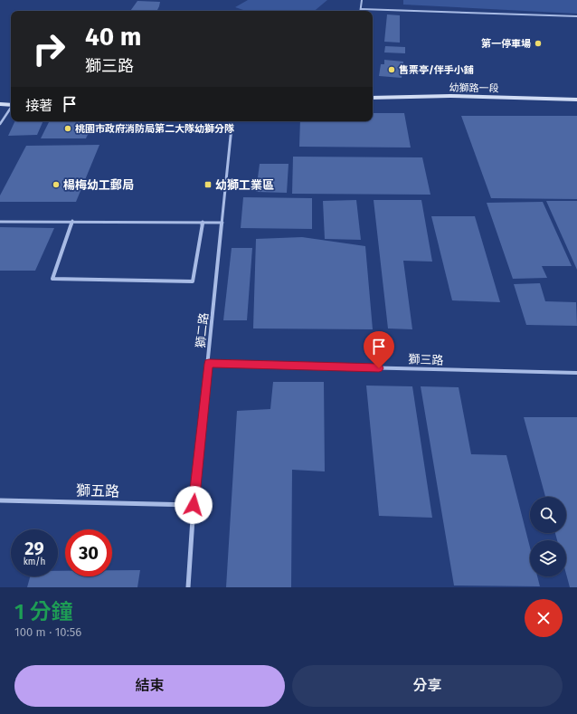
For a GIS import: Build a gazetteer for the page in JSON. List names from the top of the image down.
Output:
{
  "streets": {
    "street": [
      "幼獅路一段",
      "獅二路",
      "獅三路",
      "獅五路"
    ]
  },
  "crossings": [
    ["獅二路", "獅三路"],
    ["獅二路", "獅五路"]
  ],
  "places": {
    "other": [
      "第一停車場",
      "售票亭/伴手小舖",
      "桃園市政府消防局第二大隊幼獅分隊",
      "楊梅幼工郵局"
    ],
    "transit": ["幼獅工業區"]
  },
  "page": {
    "turn": ["40 m", "獅三路"],
    "then": "接著",
    "speed": "29 km/h",
    "limit": "30",
    "heading": ["1 分鐘", "100 m · 10:56"],
    "buttons": ["結束", "分享"]
  }
}
